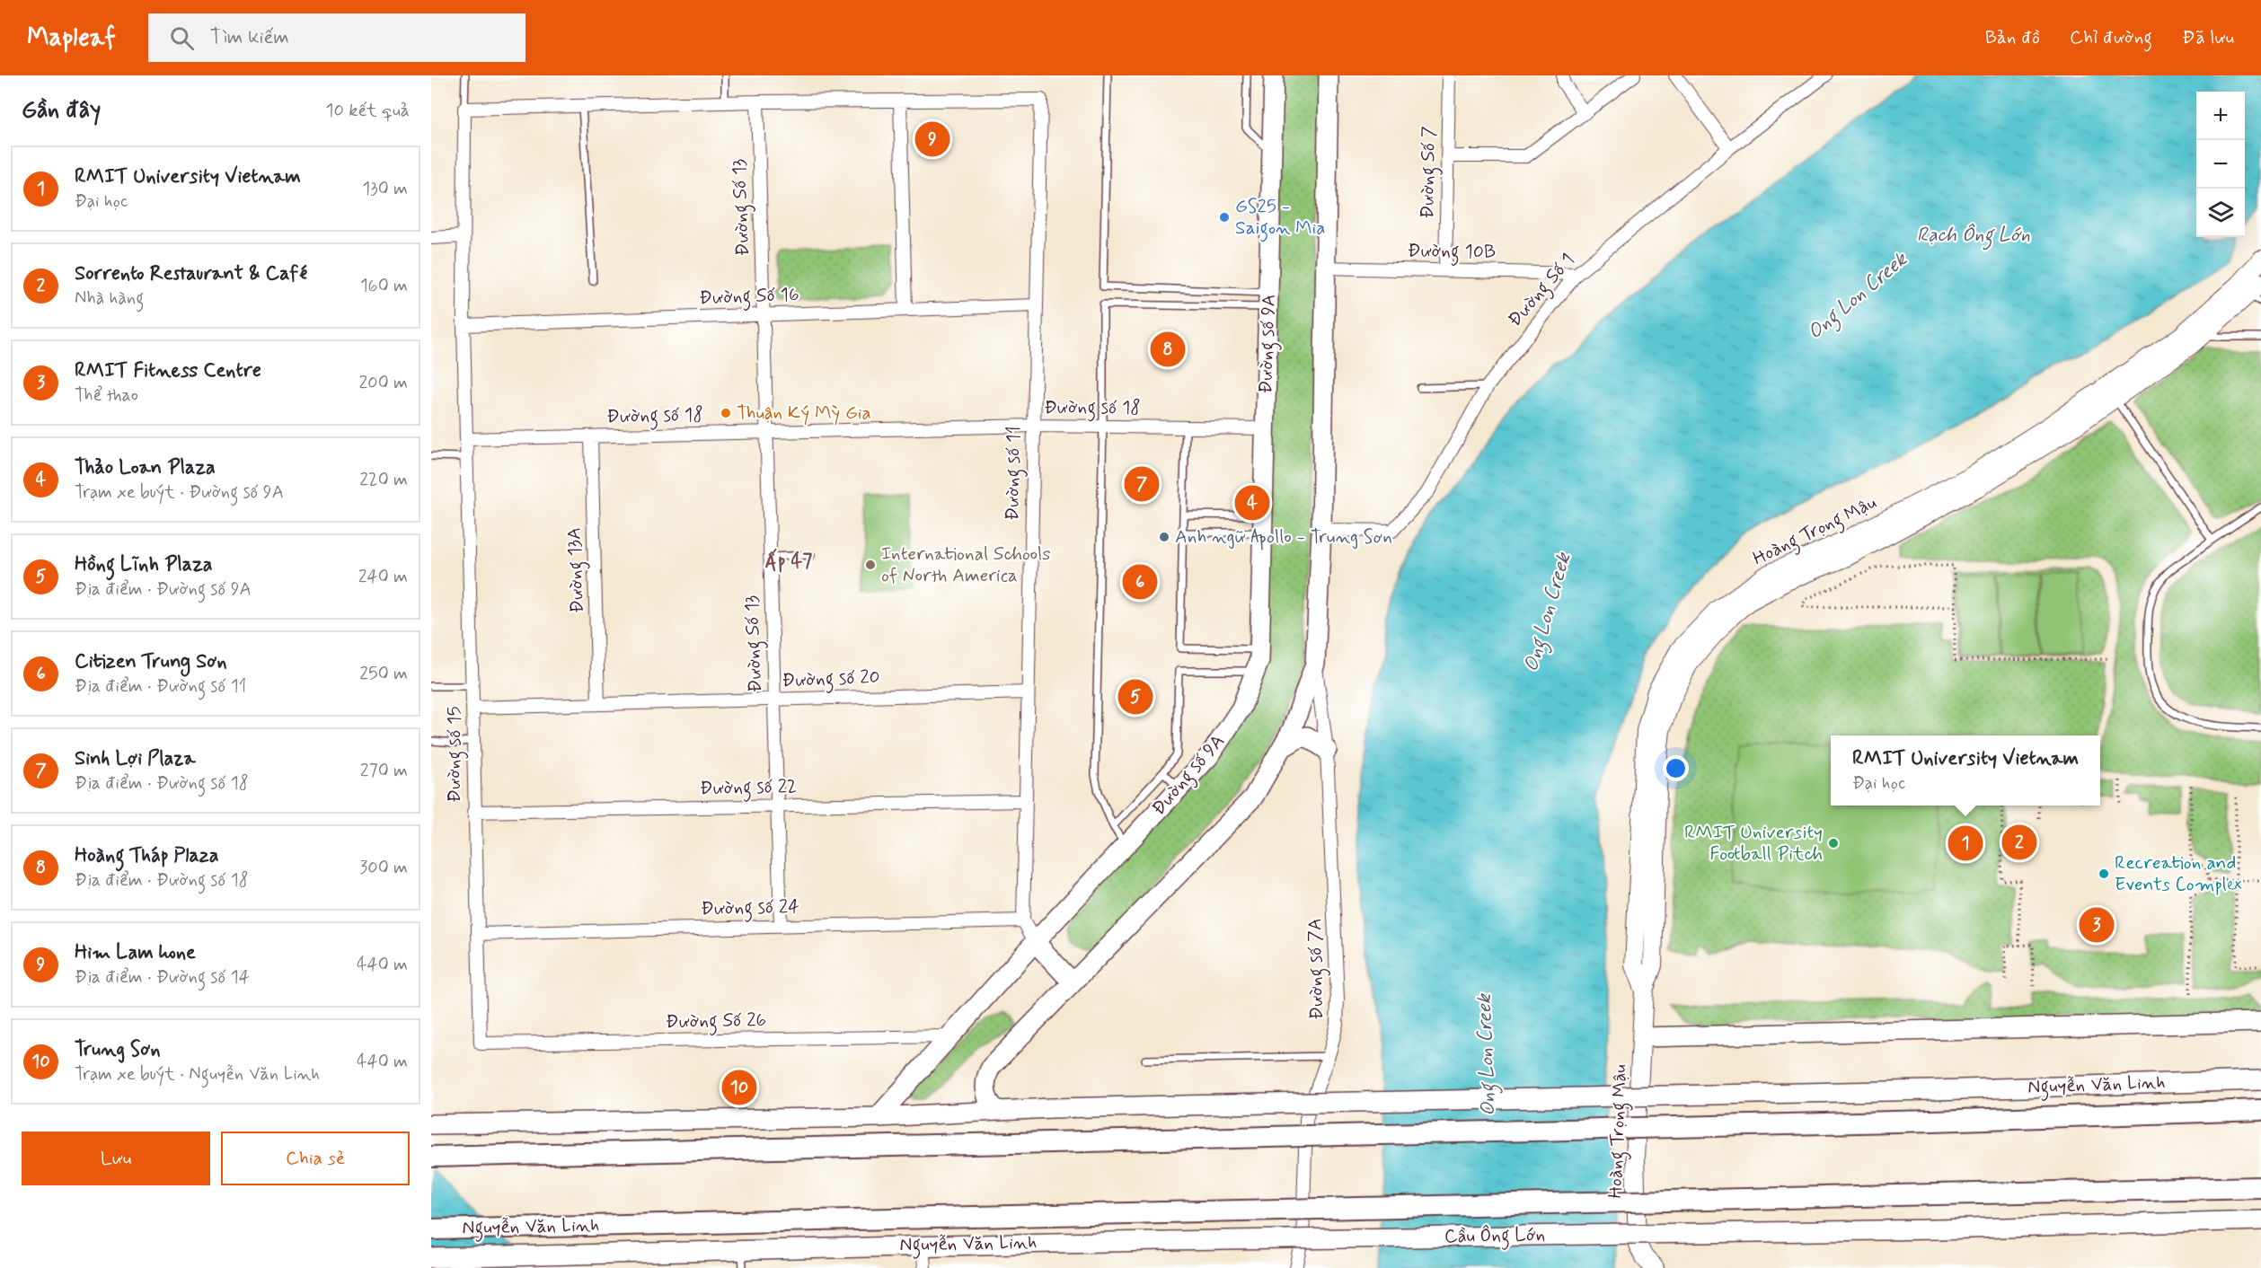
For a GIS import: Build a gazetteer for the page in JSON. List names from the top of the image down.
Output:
{
  "streets": {
    "highway": ["Nguyễn Văn Linh", "Cầu Ông Lớn"],
    "main road": ["Đường số 9A", "Hoàng Trọng Mậu"],
    "street": [
      "Đường Số 7",
      "Đường Số 13",
      "Đường 10B",
      "Đường Số 1",
      "Đường Số 16",
      "Đường số 18",
      "Đường số 11",
      "Đường 13A",
      "Đường số 20",
      "Đường số 15",
      "Đường số 22",
      "Đường số 24",
      "Đường số 7A",
      "Đường Số 26"
    ]
  },
  "crossings": [
    ["Đường Số 7", "Đường 10B"],
    ["Đường Số 13", "Đường Số 16"],
    ["Đường Số 13", "Đường số 18"],
    ["Đường Số 13", "Đường số 20"],
    ["Đường Số 13", "Đường số 22"],
    ["Đường Số 13", "Đường số 24"],
    ["Đường 10B", "Đường Số 1"],
    ["Đường Số 16", "Đường số 11"],
    ["Đường Số 16", "Đường số 15"],
    ["Đường số 9A", "Đường số 18"],
    ["Đường số 9A", "Đường số 11"],
    ["Đường số 9A", "Đường Số 26"],
    ["Đường số 18", "Đường số 11"],
    ["Đường số 18", "Đường 13A"],
    ["Đường số 18", "Đường số 15"],
    ["Đường số 11", "Đường số 20"],
    ["Đường số 11", "Đường số 22"],
    ["Đường số 11", "Đường số 24"],
    ["Đường 13A", "Đường số 20"],
    ["Đường số 20", "Đường số 15"],
    ["Đường số 15", "Đường số 22"],
    ["Đường số 15", "Đường số 24"],
    ["Đường số 15", "Đường Số 26"],
    ["Nguyễn Văn Linh", "Cầu Ông Lớn"]
  ],
  "districts": ["Ấp 47"],
  "water": ["Rạch Ông Lớn", "Ong Lon Creek"],
  "places": [
    "GS25 - Saigon Mia",
    "Thuận Ký Mỳ Gia",
    "Anh ngữ Apollo - Trung Sơn",
    "International Schools of North America",
    "RMIT University Football Pitch",
    "Recreation and Events Complex"
  ],
  "page": {
    "header": "Mapleaf",
    "search": "Tìm kiếm",
    "nav": ["Bản đồ", "Chỉ đường", "Đã lưu"],
    "heading": ["Gần đây", "10 kết quả"],
    "map_buttons": ["+", "−"],
    "pins": [
      "9",
      "8",
      "7",
      "4",
      "6",
      "5",
      "2",
      "1",
      "3",
      "10"
    ],
    "list": [
      {
        "mark": "1",
        "name": "RMIT University Vietnam",
        "note": "Đại học",
        "value": "130 m"
      },
      {
        "mark": "2",
        "name": "Sorrento Restaurant & Café",
        "note": "Nhà hàng",
        "value": "160 m"
      },
      {
        "mark": "3",
        "name": "RMIT Fitness Centre",
        "note": "Thể thao",
        "value": "200 m"
      },
      {
        "mark": "4",
        "name": "Thảo Loan Plaza",
        "note": "Trạm xe buýt · Đường số 9A",
        "value": "220 m"
      },
      {
        "mark": "5",
        "name": "Hồng Lĩnh Plaza",
        "note": "Địa điểm · Đường số 9A",
        "value": "240 m"
      },
      {
        "mark": "6",
        "name": "Citizen Trung Sơn",
        "note": "Địa điểm · Đường số 11",
        "value": "250 m"
      },
      {
        "mark": "7",
        "name": "Sinh Lợi Plaza",
        "note": "Địa điểm · Đường số 18",
        "value": "270 m"
      },
      {
        "mark": "8",
        "name": "Hoàng Tháp Plaza",
        "note": "Địa điểm · Đường số 18",
        "value": "300 m"
      },
      {
        "mark": "9",
        "name": "Him Lam hone",
        "note": "Địa điểm · Đường số 14",
        "value": "440 m"
      },
      {
        "mark": "10",
        "name": "Trung Sơn",
        "note": "Trạm xe buýt · Nguyễn Văn Linh",
        "value": "440 m"
      }
    ],
    "popup": ["RMIT University Vietnam", "Đại học"],
    "buttons": ["Lưu", "Chia sẻ"]
  }
}
